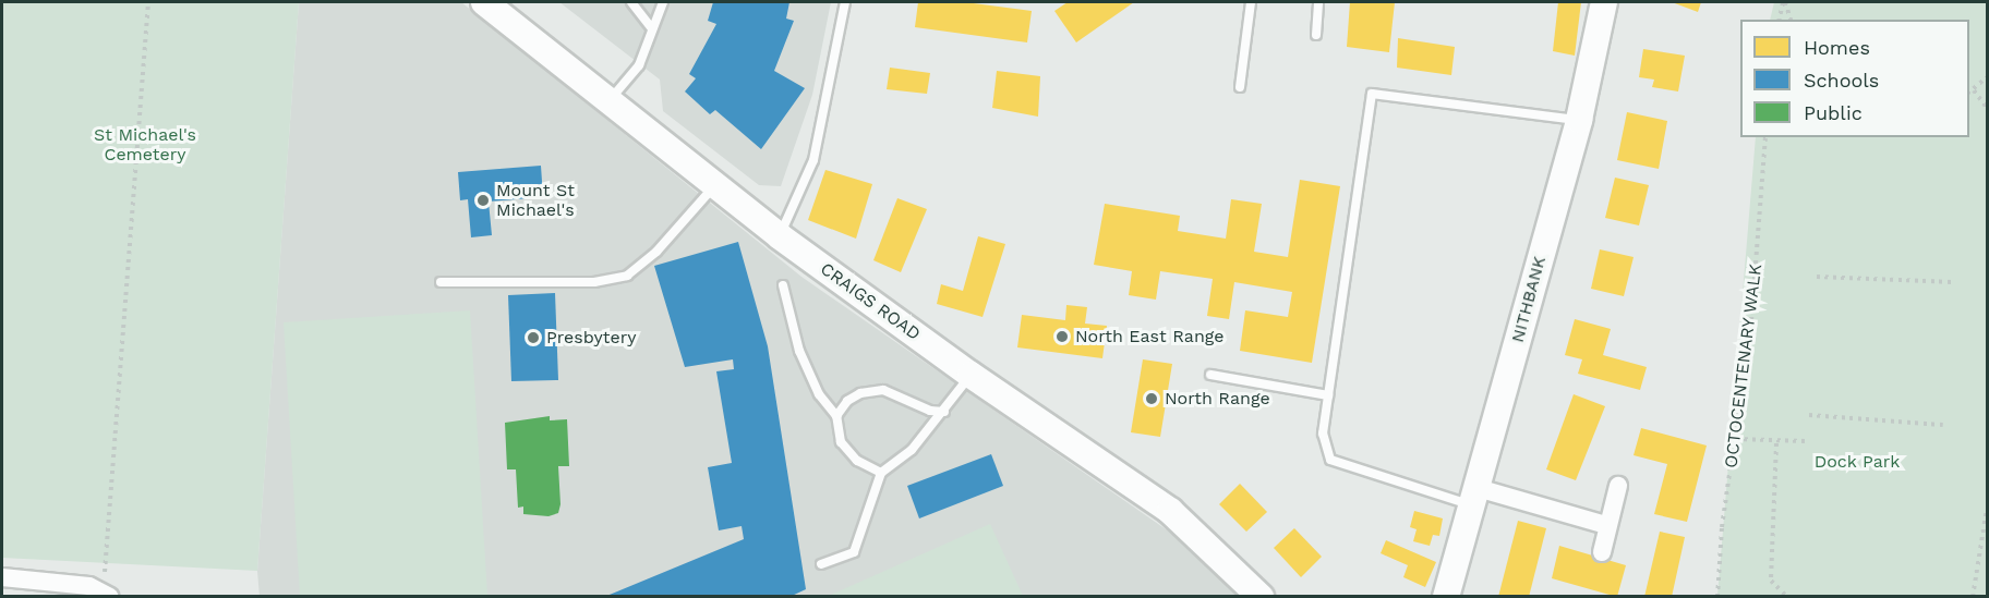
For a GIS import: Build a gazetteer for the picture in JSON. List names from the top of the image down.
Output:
{
  "streets": {
    "street": ["NITHBANK", "CRAIGS ROAD"],
    "path": ["OCTOCENTENARY WALK"]
  },
  "parks": ["St Michael's Cemetery", "Dock Park"],
  "places": [
    "Mount St Michael's",
    "North East Range",
    "Presbytery",
    "North Range"
  ],
  "legend": ["Homes", "Schools", "Public"]
}
